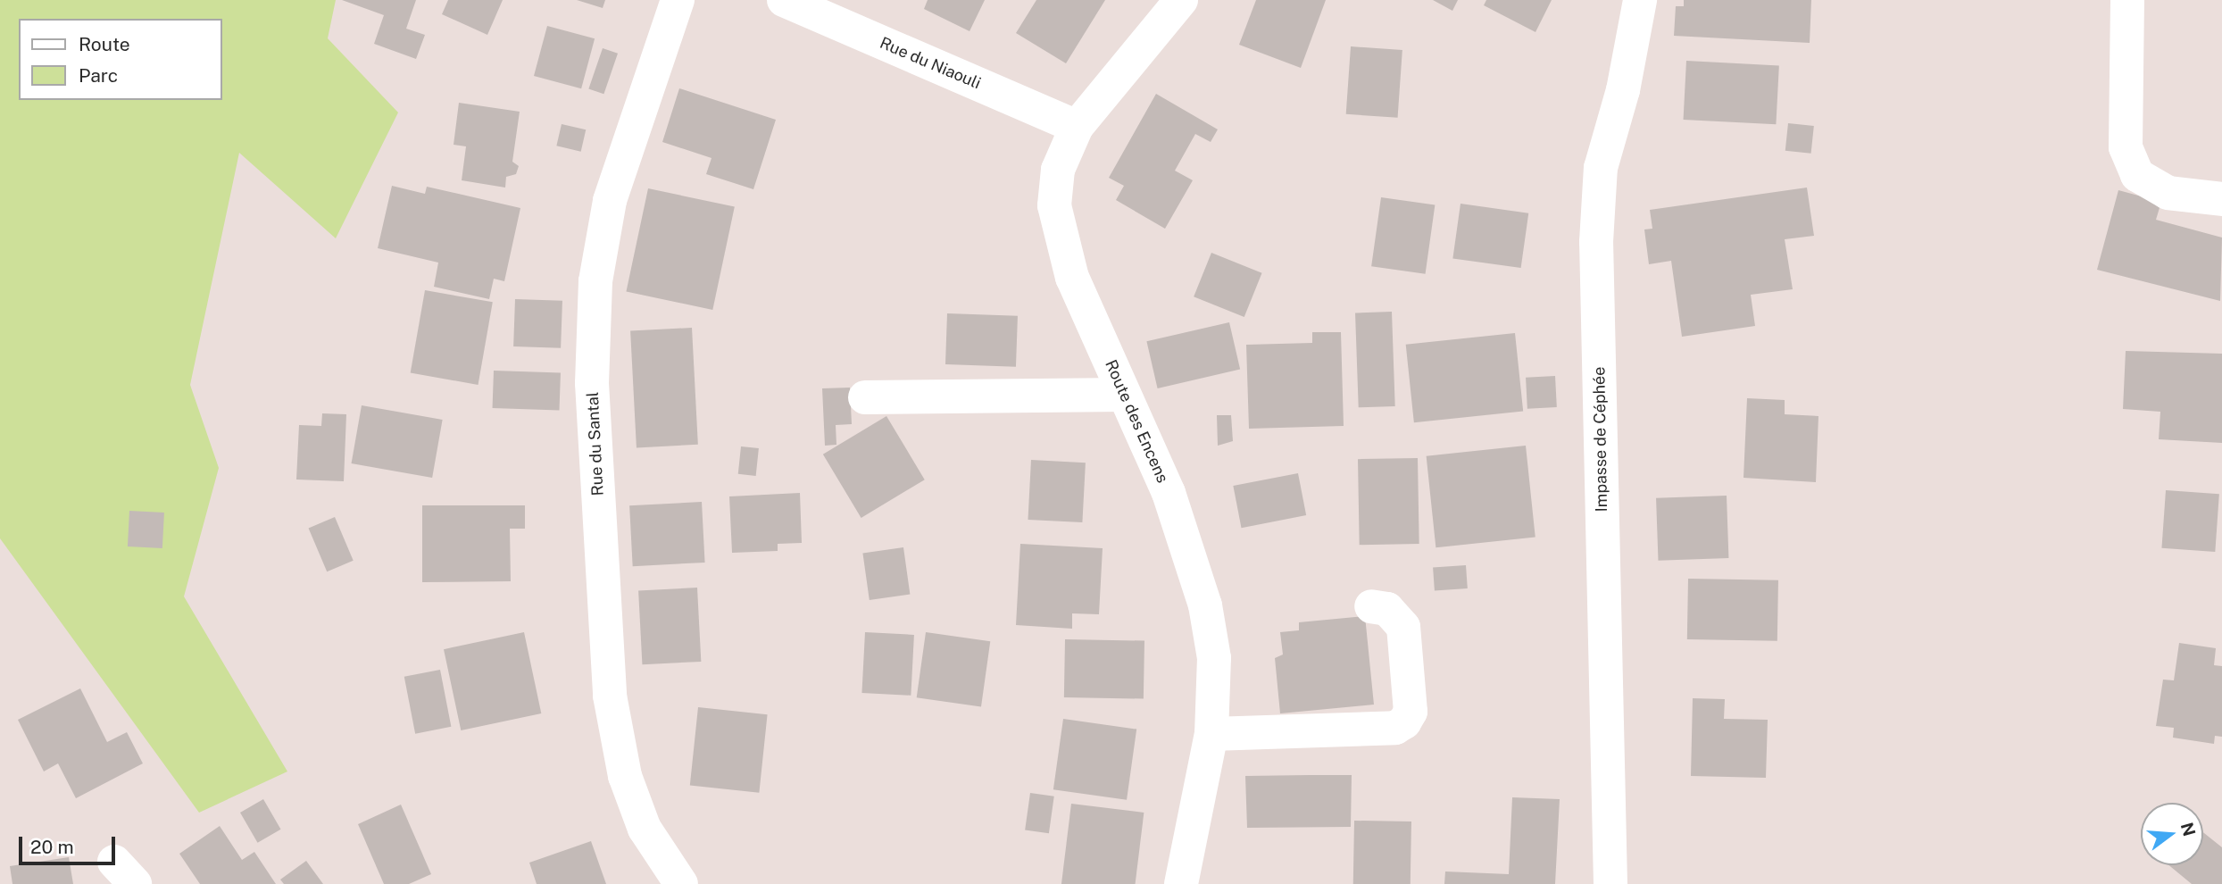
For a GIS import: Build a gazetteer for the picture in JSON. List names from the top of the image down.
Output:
{
  "streets": {
    "street": [
      "Rue du Niaouli",
      "Route des Encens",
      "Impasse de Céphée",
      "Rue du Santal"
    ]
  },
  "crossings": [
    ["Rue du Niaouli", "Route des Encens"]
  ],
  "legend": ["Route", "Parc"],
  "scale_bar": "20 m",
  "north": "right"
}
